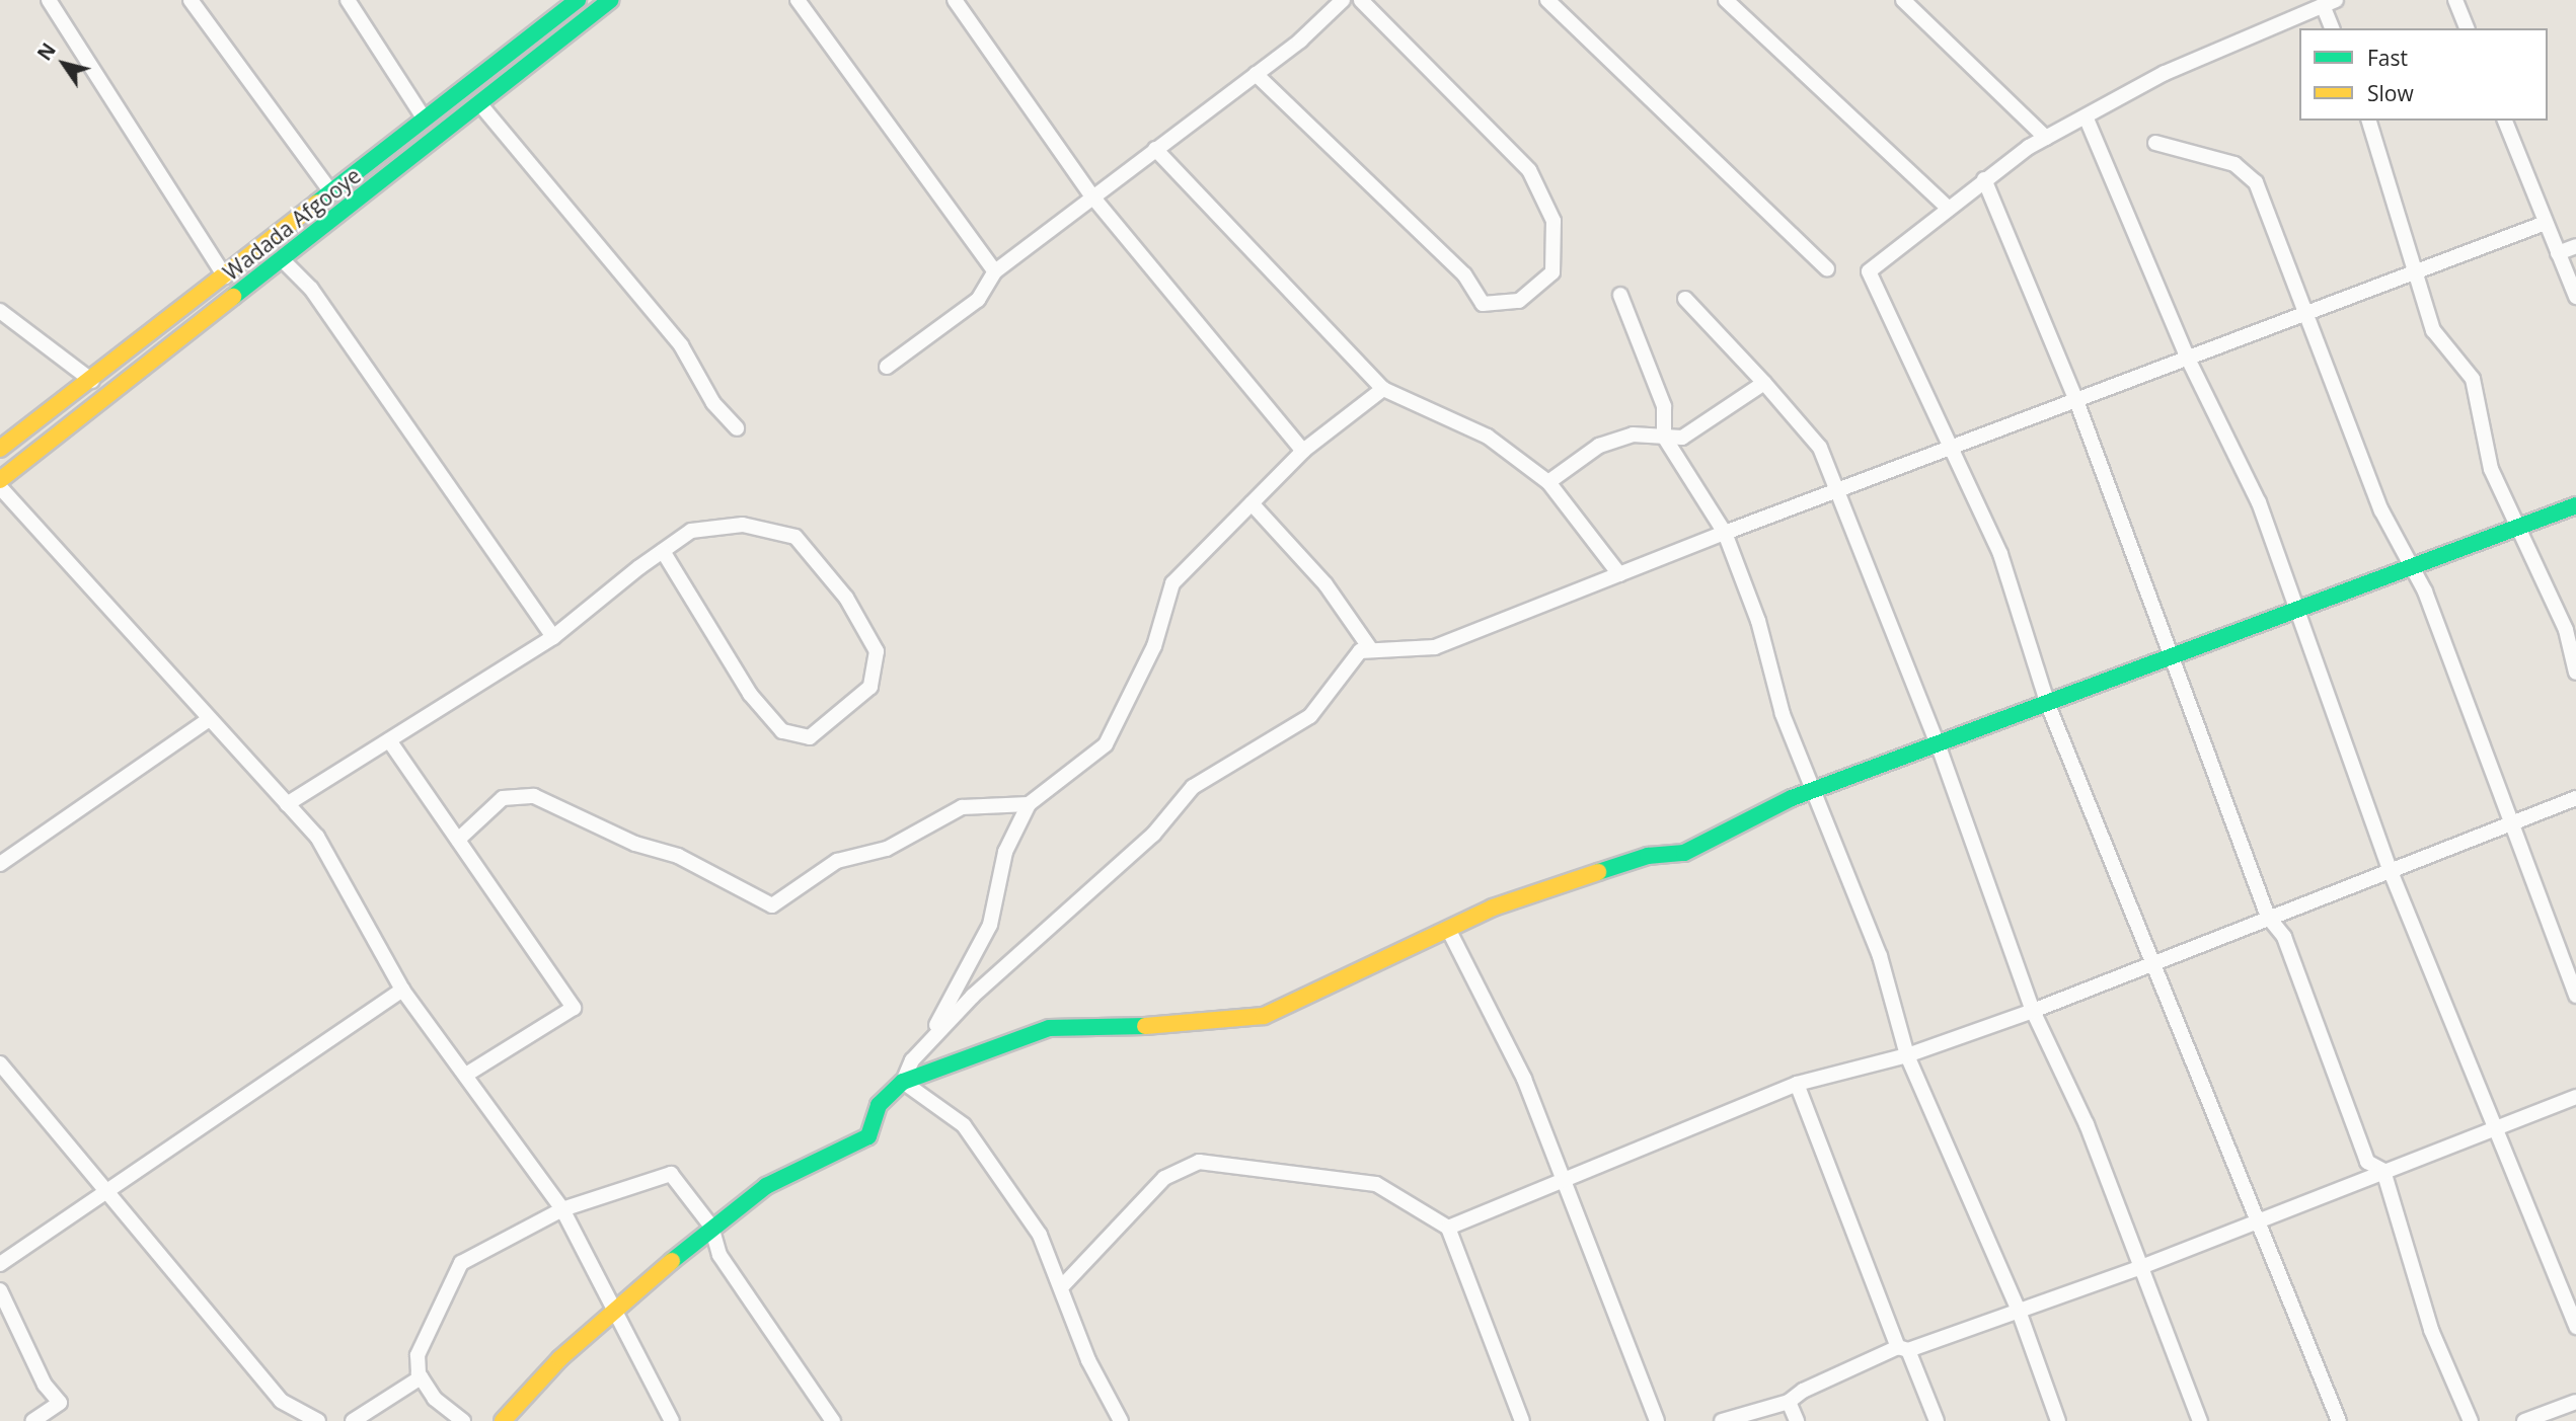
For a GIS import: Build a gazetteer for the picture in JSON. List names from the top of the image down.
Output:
{
  "streets": {
    "main road": ["Wadada Afgooye"]
  },
  "legend": ["Fast", "Slow"],
  "north": "top left"
}
